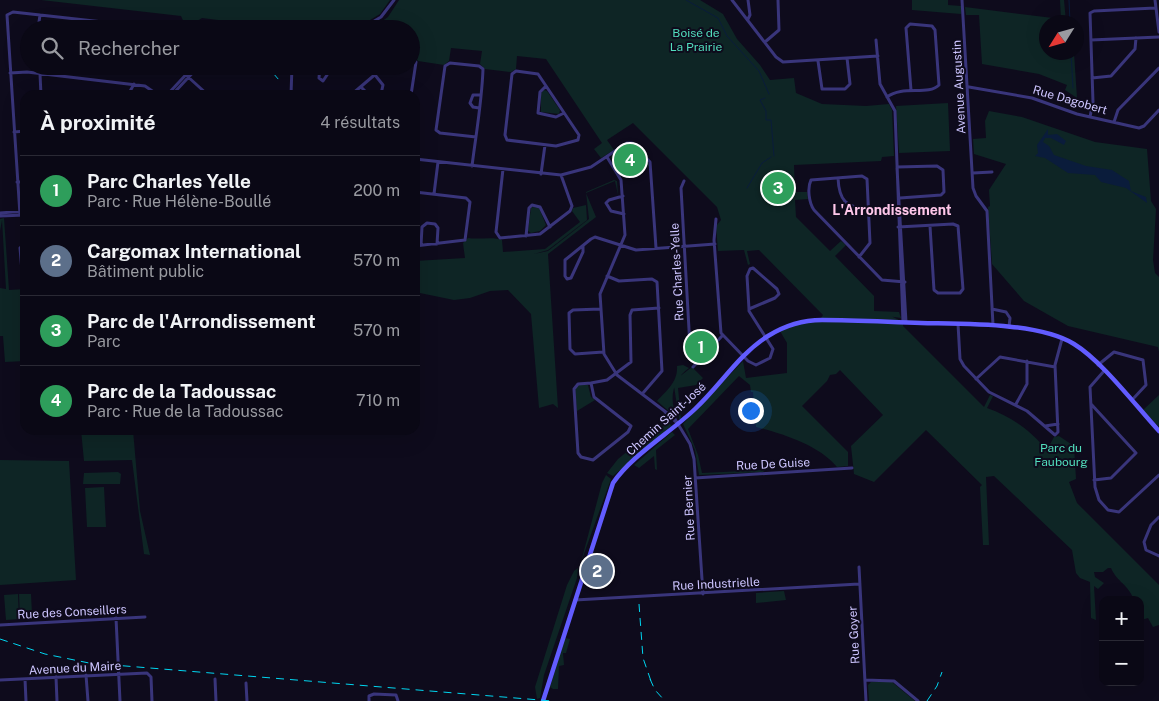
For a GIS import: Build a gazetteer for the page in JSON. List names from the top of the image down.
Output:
{
  "streets": {
    "street": [
      "Avenue Augustin",
      "Rue Dagobert",
      "Rue Charles-Yelle",
      "Chemin Saint-José",
      "Rue De Guise",
      "Rue Bernier",
      "Rue Industrielle",
      "Rue des Conseillers",
      "Rue Goyer",
      "Avenue du Maire"
    ]
  },
  "crossings": [
    ["Avenue Augustin", "Rue Dagobert"],
    ["Avenue Augustin", "Chemin Saint-José"],
    ["Chemin Saint-José", "Rue Bernier"],
    ["Chemin Saint-José", "Rue Industrielle"],
    ["Rue De Guise", "Rue Bernier"],
    ["Rue Bernier", "Rue Industrielle"],
    ["Rue Industrielle", "Rue Goyer"]
  ],
  "districts": ["L'Arrondissement"],
  "parks": ["Boisé de La Prairie", "Parc du Faubourg"],
  "north": "bottom left",
  "page": {
    "search": "Rechercher",
    "heading": ["À proximité", "4 résultats"],
    "pins": [
      "4",
      "3",
      "1",
      "2"
    ],
    "list": [
      {
        "mark": "1",
        "name": "Parc Charles Yelle",
        "note": "Parc · Rue Hélène-Boullé",
        "value": "200 m"
      },
      {
        "mark": "2",
        "name": "Cargomax International",
        "note": "Bâtiment public",
        "value": "570 m"
      },
      {
        "mark": "3",
        "name": "Parc de l'Arrondissement",
        "note": "Parc",
        "value": "570 m"
      },
      {
        "mark": "4",
        "name": "Parc de la Tadoussac",
        "note": "Parc · Rue de la Tadoussac",
        "value": "710 m"
      }
    ],
    "map_buttons": ["+", "−"]
  }
}
